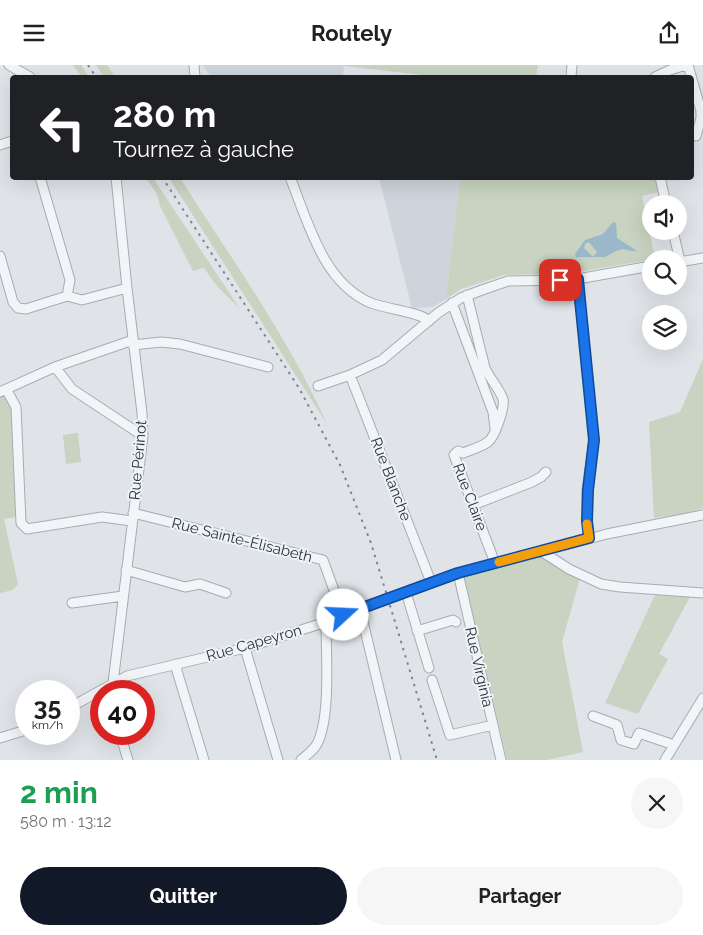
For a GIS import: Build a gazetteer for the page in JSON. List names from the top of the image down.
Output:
{
  "streets": {
    "street": [
      "Rue Périnot",
      "Rue Blanche",
      "Rue Claire",
      "Rue Sainte-Élisabeth",
      "Rue Capeyron",
      "Rue Virginia"
    ]
  },
  "crossings": [
    ["Rue Périnot", "Rue Sainte-Élisabeth"],
    ["Rue Blanche", "Rue Capeyron"],
    ["Rue Claire", "Rue Capeyron"],
    ["Rue Sainte-Élisabeth", "Rue Capeyron"],
    ["Rue Capeyron", "Rue Virginia"]
  ],
  "page": {
    "header": "Routely",
    "turn": ["280 m", "Tournez à gauche"],
    "speed": "35 km/h",
    "limit": "40",
    "heading": ["2 min", "580 m · 13:12"],
    "buttons": ["Quitter", "Partager"]
  }
}
